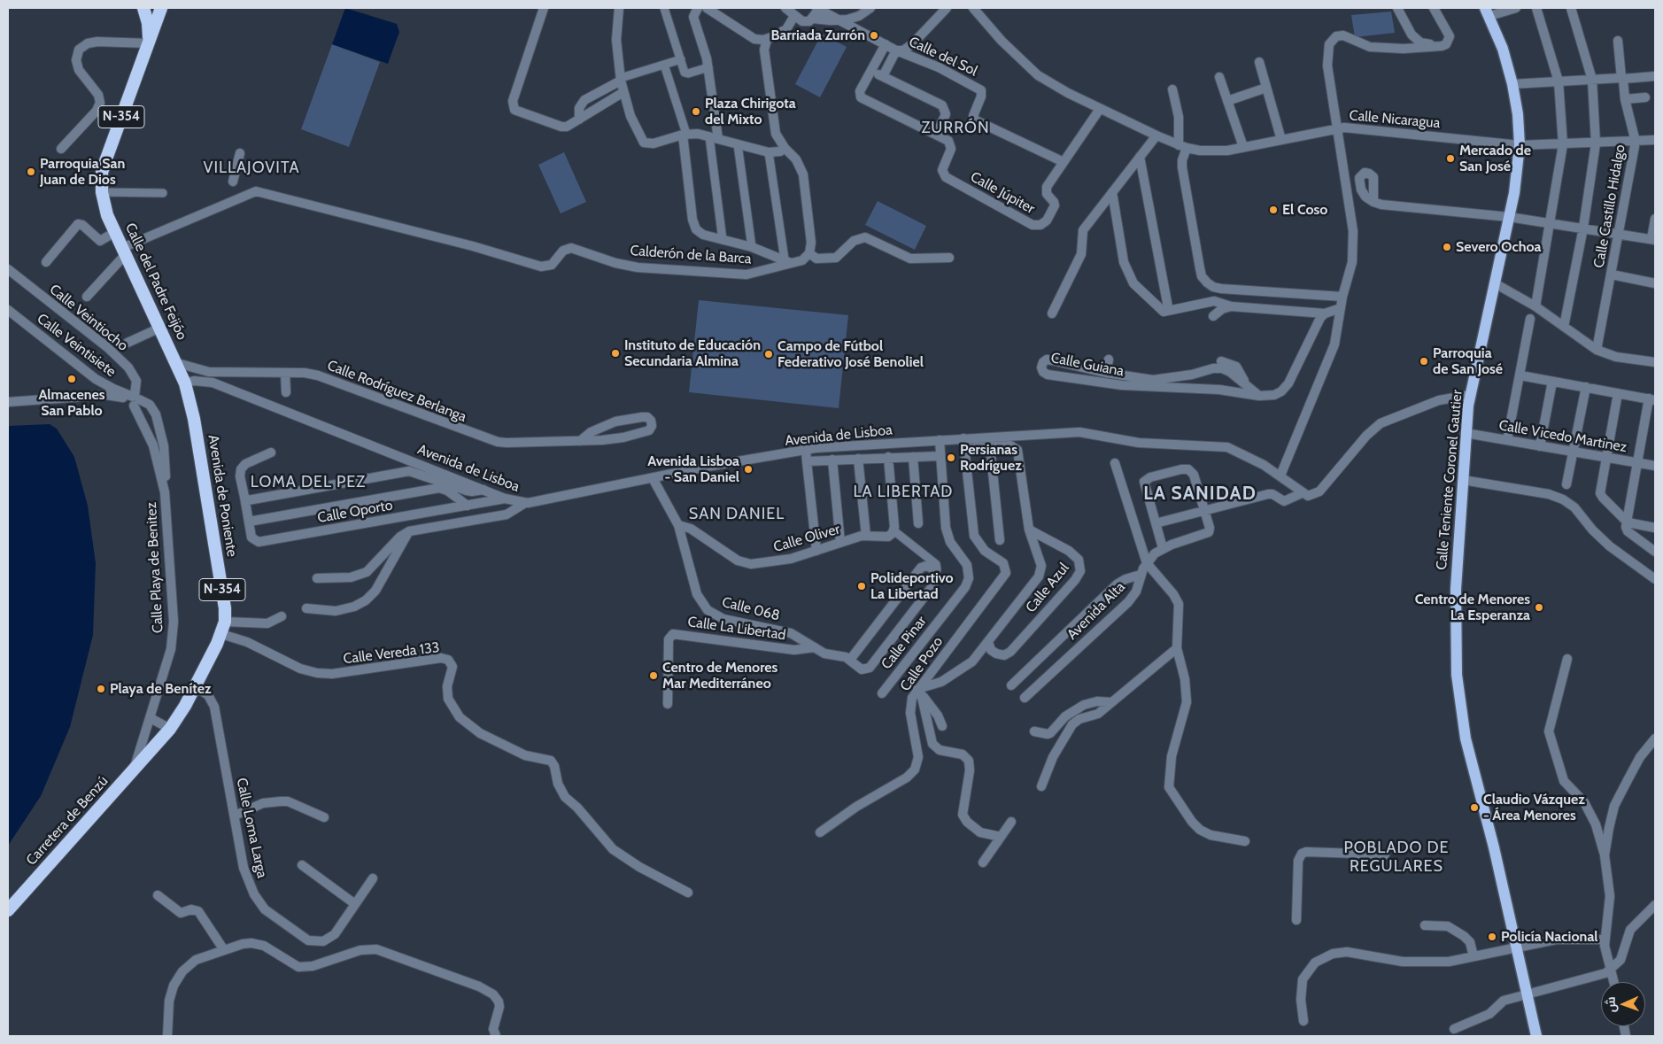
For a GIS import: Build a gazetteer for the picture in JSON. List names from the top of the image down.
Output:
{
  "streets": {
    "highway": [
      "N-354",
      "Calle del Padre Feijóo",
      "Avenida de Poniente",
      "Carretera de Benzú"
    ],
    "main road": ["Calle Teniente Coronel Gautier"],
    "street": [
      "Calle del Sol",
      "Calle Nicaragua",
      "Calle Júpiter",
      "Calle Castillo Hidalgo",
      "Calderón de la Barca",
      "Calle Veintiocho",
      "Calle Veintisiete",
      "Calle Guiana",
      "Calle Rodríguez Berlanga",
      "Avenida de Lisboa",
      "Calle Vicedo Martinez",
      "Calle Oporto",
      "Calle Oliver",
      "Calle Playa de Benitez",
      "Calle Azul",
      "Calle 068",
      "Avenida Alta",
      "Calle La Libertad",
      "Calle Pinar",
      "Calle Vereda 133",
      "Calle Pozo",
      "Calle Loma Larga"
    ]
  },
  "crossings": [
    ["Calle del Sol", "Calle Júpiter"],
    ["N-354", "Calle del Padre Feijóo"],
    ["Calle Nicaragua", "Calle Castillo Hidalgo"],
    ["Calle Nicaragua", "Calle Teniente Coronel Gautier"],
    ["Calderón de la Barca", "Calle del Padre Feijóo"],
    ["Calle del Padre Feijóo", "Calle Rodríguez Berlanga"],
    ["Calle del Padre Feijóo", "Avenida de Lisboa"],
    ["Calle del Padre Feijóo", "Avenida de Poniente"],
    ["Calle Veintiocho", "Calle Veintisiete"],
    ["Avenida de Lisboa", "Avenida de Poniente"],
    ["Avenida de Lisboa", "Calle Oporto"],
    ["Avenida de Lisboa", "Calle 068"],
    ["Calle Vicedo Martinez", "Calle Teniente Coronel Gautier"],
    ["Avenida de Poniente", "Calle Playa de Benitez"],
    ["Avenida de Poniente", "Calle Vereda 133"],
    ["Avenida de Poniente", "Carretera de Benzú"],
    ["Avenida de Poniente", "Calle Loma Larga"],
    ["Calle Oliver", "Calle 068"],
    ["Calle Playa de Benitez", "Carretera de Benzú"],
    ["Calle 068", "Calle La Libertad"]
  ],
  "districts": [
    "ZURRÓN",
    "VILLAJOVITA",
    "LOMA DEL PEZ",
    "LA LIBERTAD",
    "LA SANIDAD",
    "SAN DANIEL",
    "POBLADO DE REGULARES"
  ],
  "places": [
    "Barriada Zurrón",
    "Plaza Chirigota del Mixto",
    "Mercado de San José",
    "Parroquia San Juan de Dios",
    "El Coso",
    "Severo Ochoa",
    "Instituto de Educación Secundaria Almina",
    "Campo de Fútbol Federativo José Benoliel",
    "Parroquia de San José",
    "Almacenes San Pablo",
    "Persianas Rodríguez",
    "Avenida Lisboa - San Daniel",
    "Polideportivo La Libertad",
    "Centro de Menores La Esperanza",
    "Centro de Menores Mar Mediterráneo",
    "Playa de Benítez",
    "Claudio Vázquez - Área Menores",
    "Policía Nacional"
  ],
  "north": "left"
}
